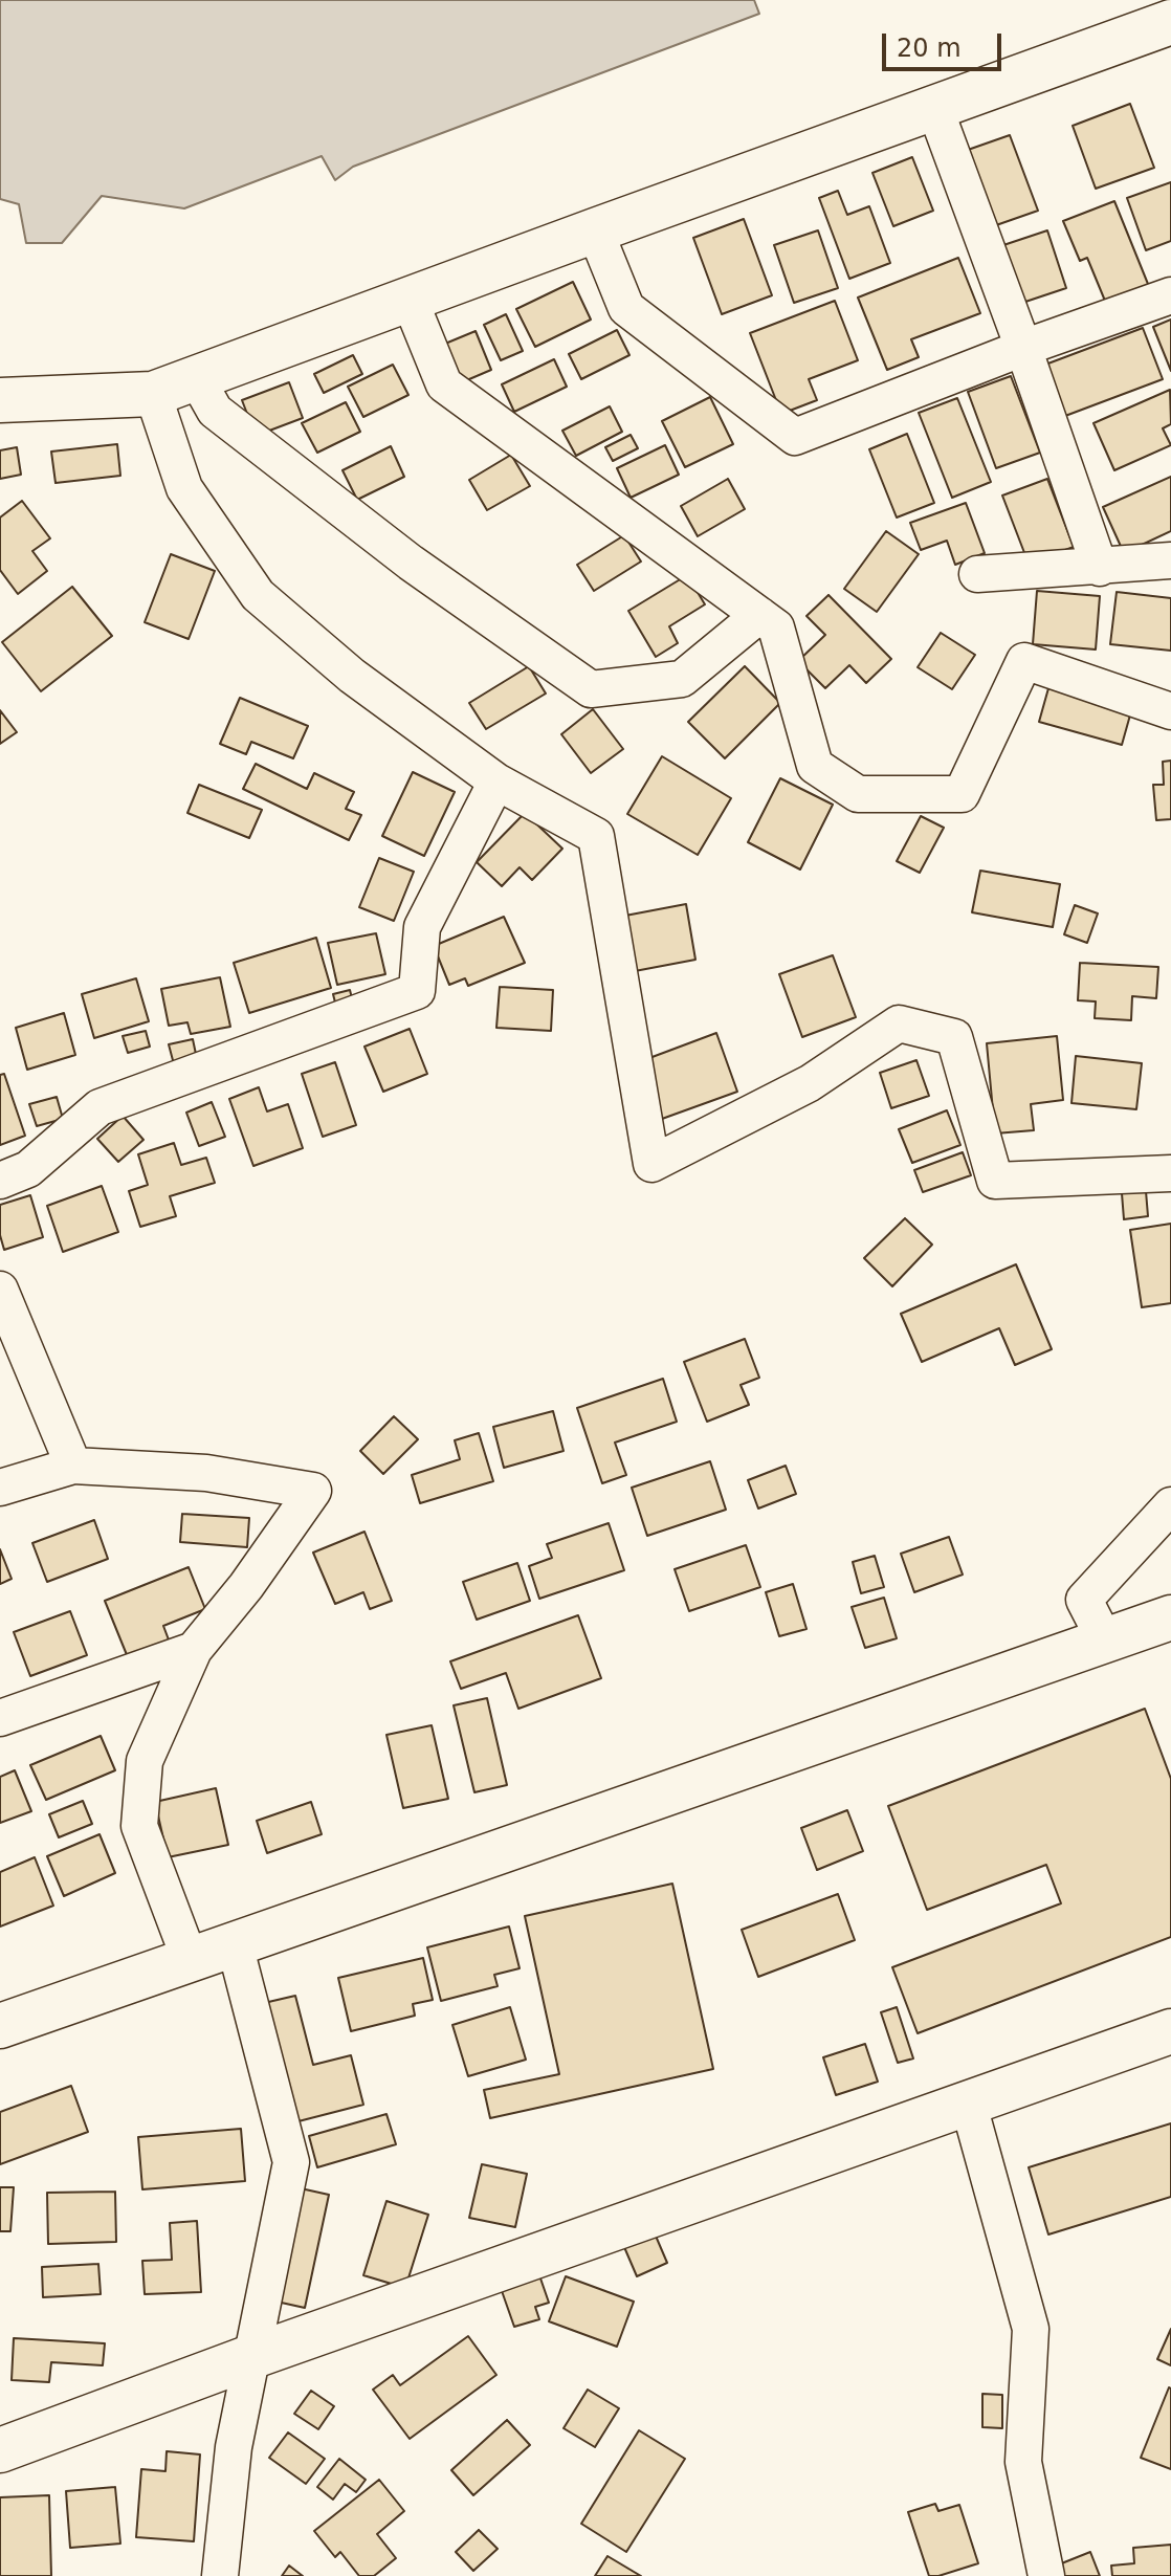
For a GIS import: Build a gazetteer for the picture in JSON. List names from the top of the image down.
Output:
{
  "scale_bar": "20 m"
}
